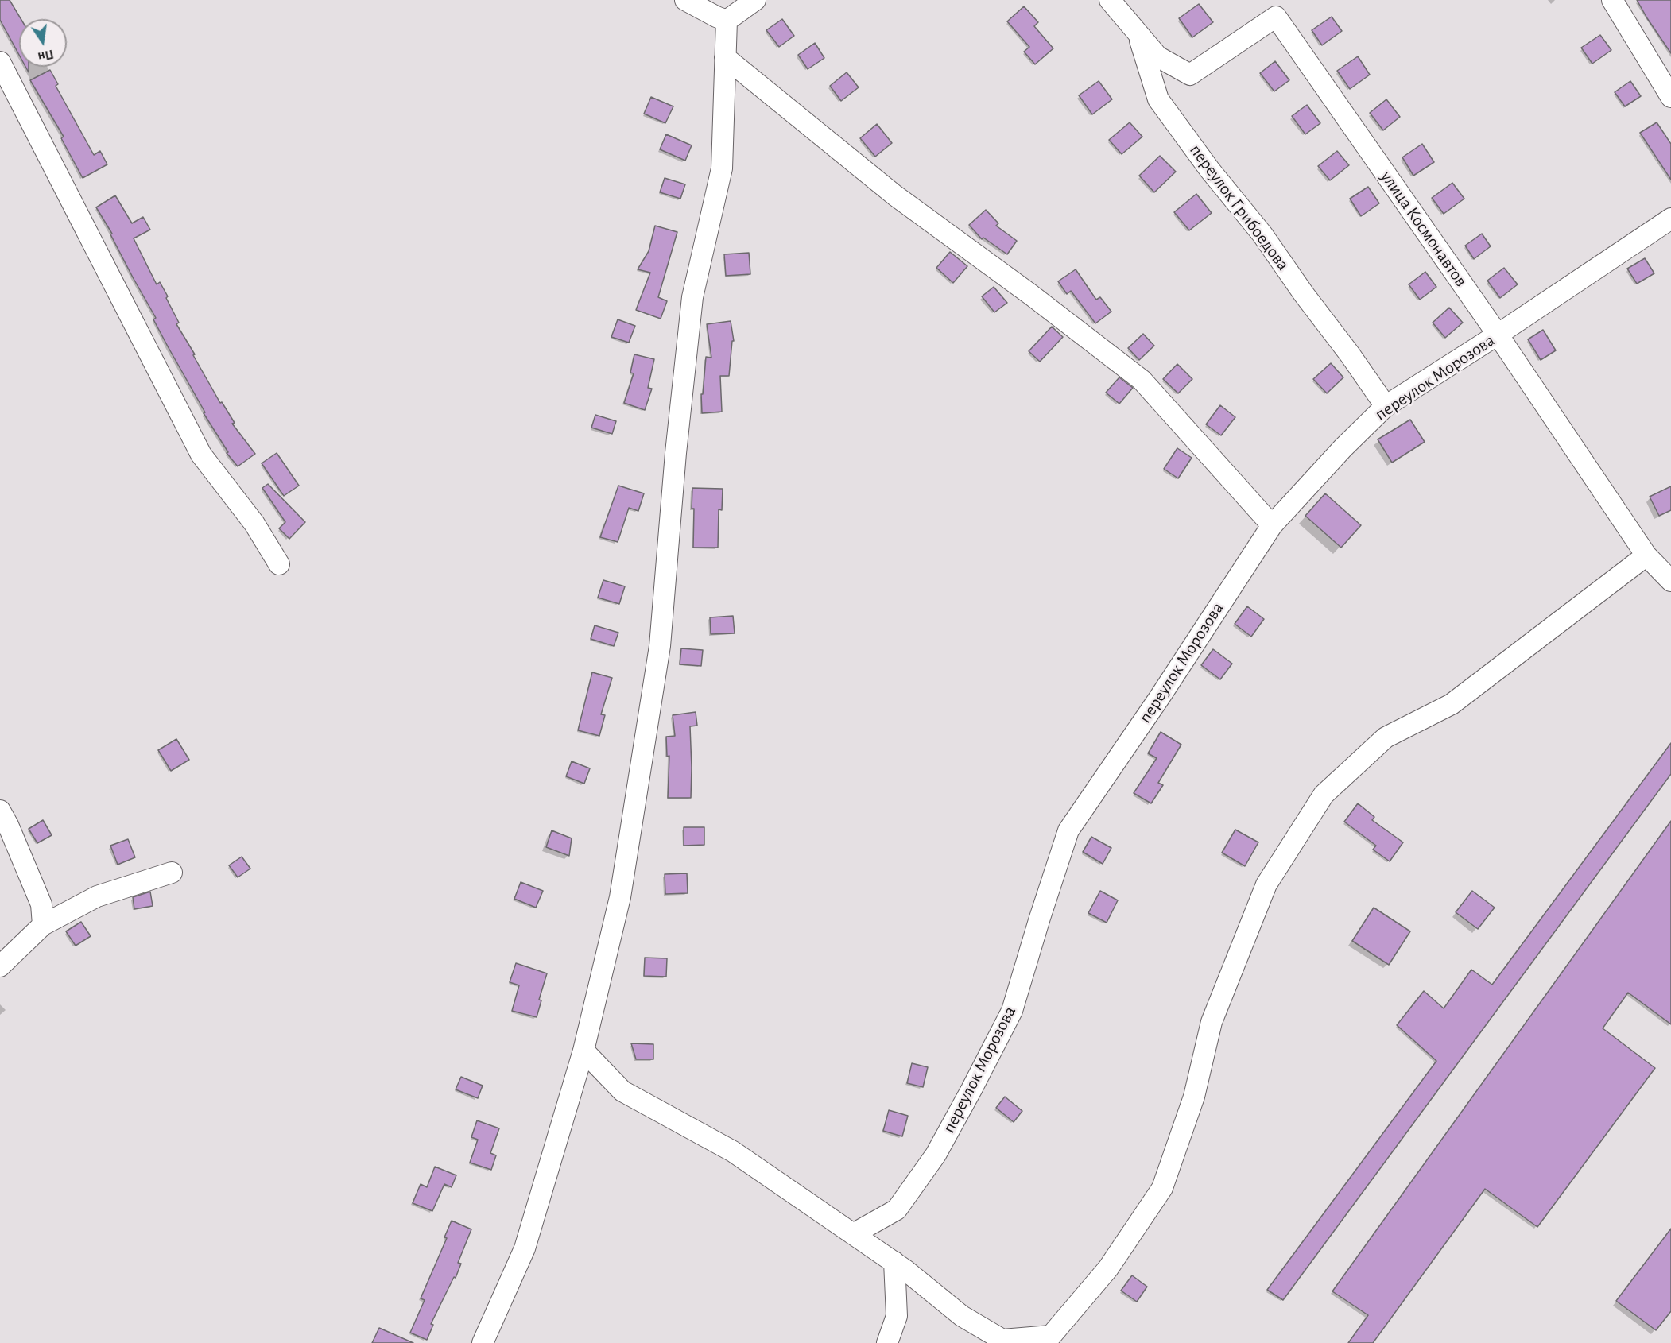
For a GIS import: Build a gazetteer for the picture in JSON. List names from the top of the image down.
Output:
{
  "streets": {
    "street": ["переулок Грибоедова", "улица Космонавтов", "переулок Морозова"]
  },
  "crossings": [
    ["переулок Грибоедова", "улица Космонавтов"],
    ["переулок Грибоедова", "переулок Морозова"],
    ["улица Космонавтов", "переулок Морозова"]
  ],
  "north": "bottom"
}
